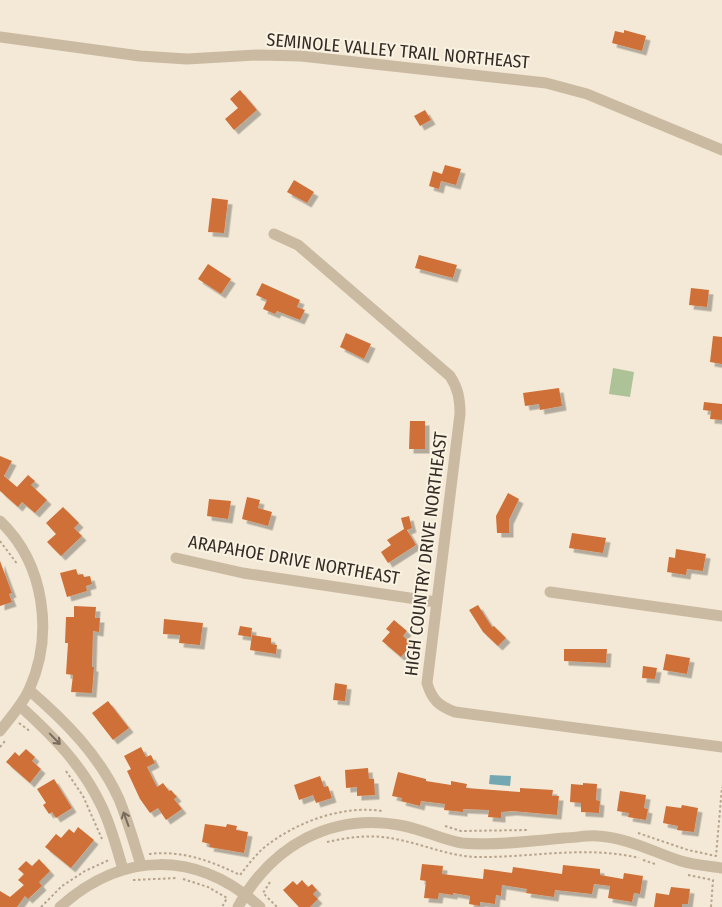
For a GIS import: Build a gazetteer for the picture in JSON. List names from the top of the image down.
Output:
{
  "streets": {
    "street": ["SEMINOLE VALLEY TRAIL NORTHEAST", "HIGH COUNTRY DRIVE NORTHEAST", "ARAPAHOE DRIVE NORTHEAST"]
  },
  "crossings": [
    ["HIGH COUNTRY DRIVE NORTHEAST", "ARAPAHOE DRIVE NORTHEAST"]
  ]
}
